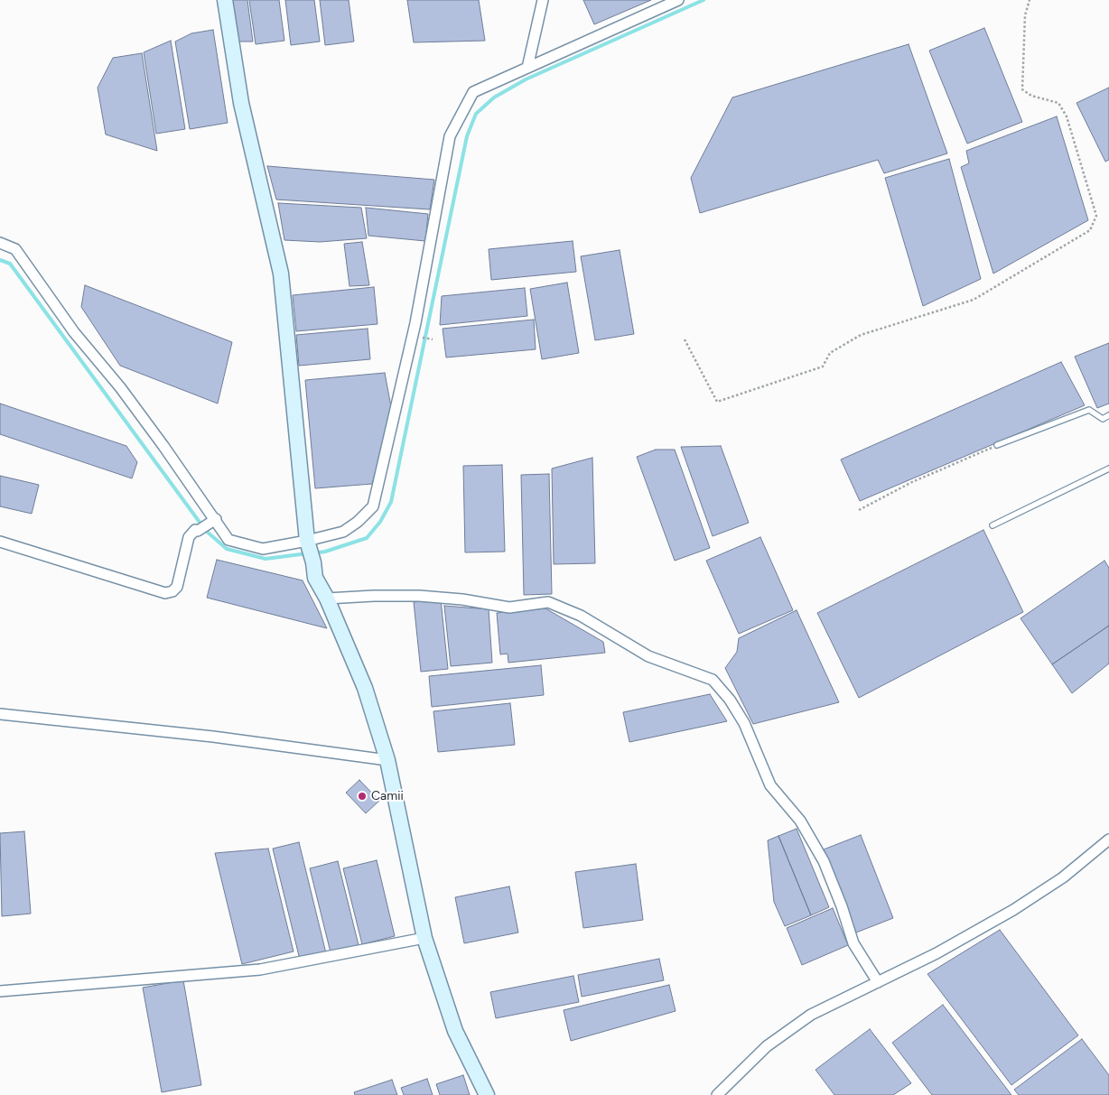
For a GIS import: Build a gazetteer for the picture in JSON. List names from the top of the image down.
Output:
{
  "places": ["Camii"]
}
